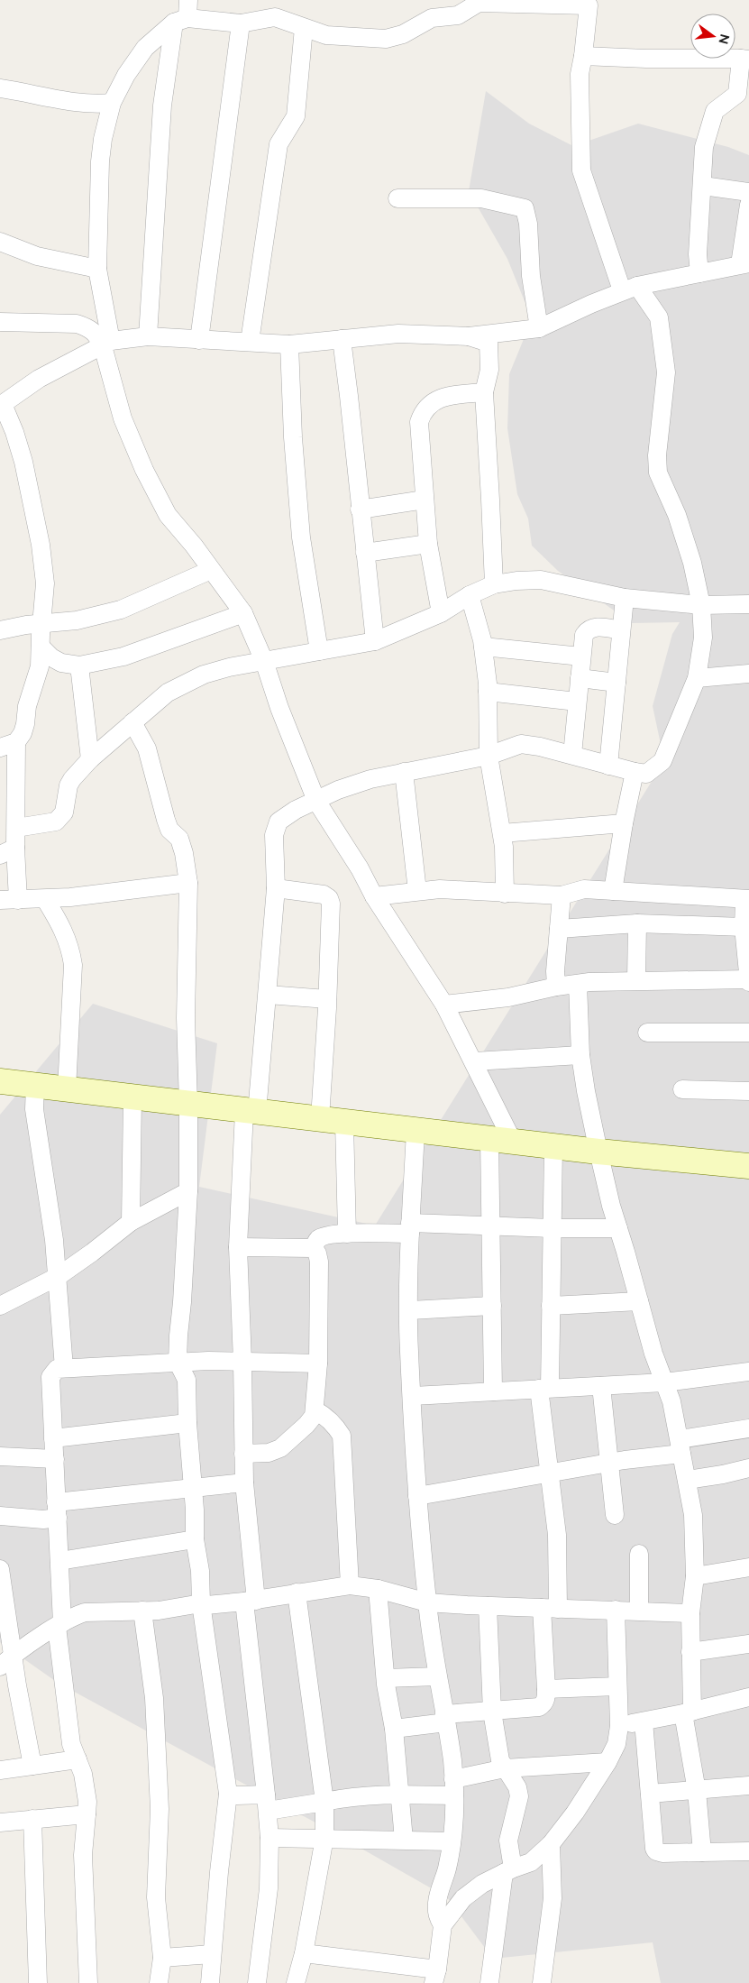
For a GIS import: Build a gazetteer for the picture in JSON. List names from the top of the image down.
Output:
{
  "north": "right"
}
